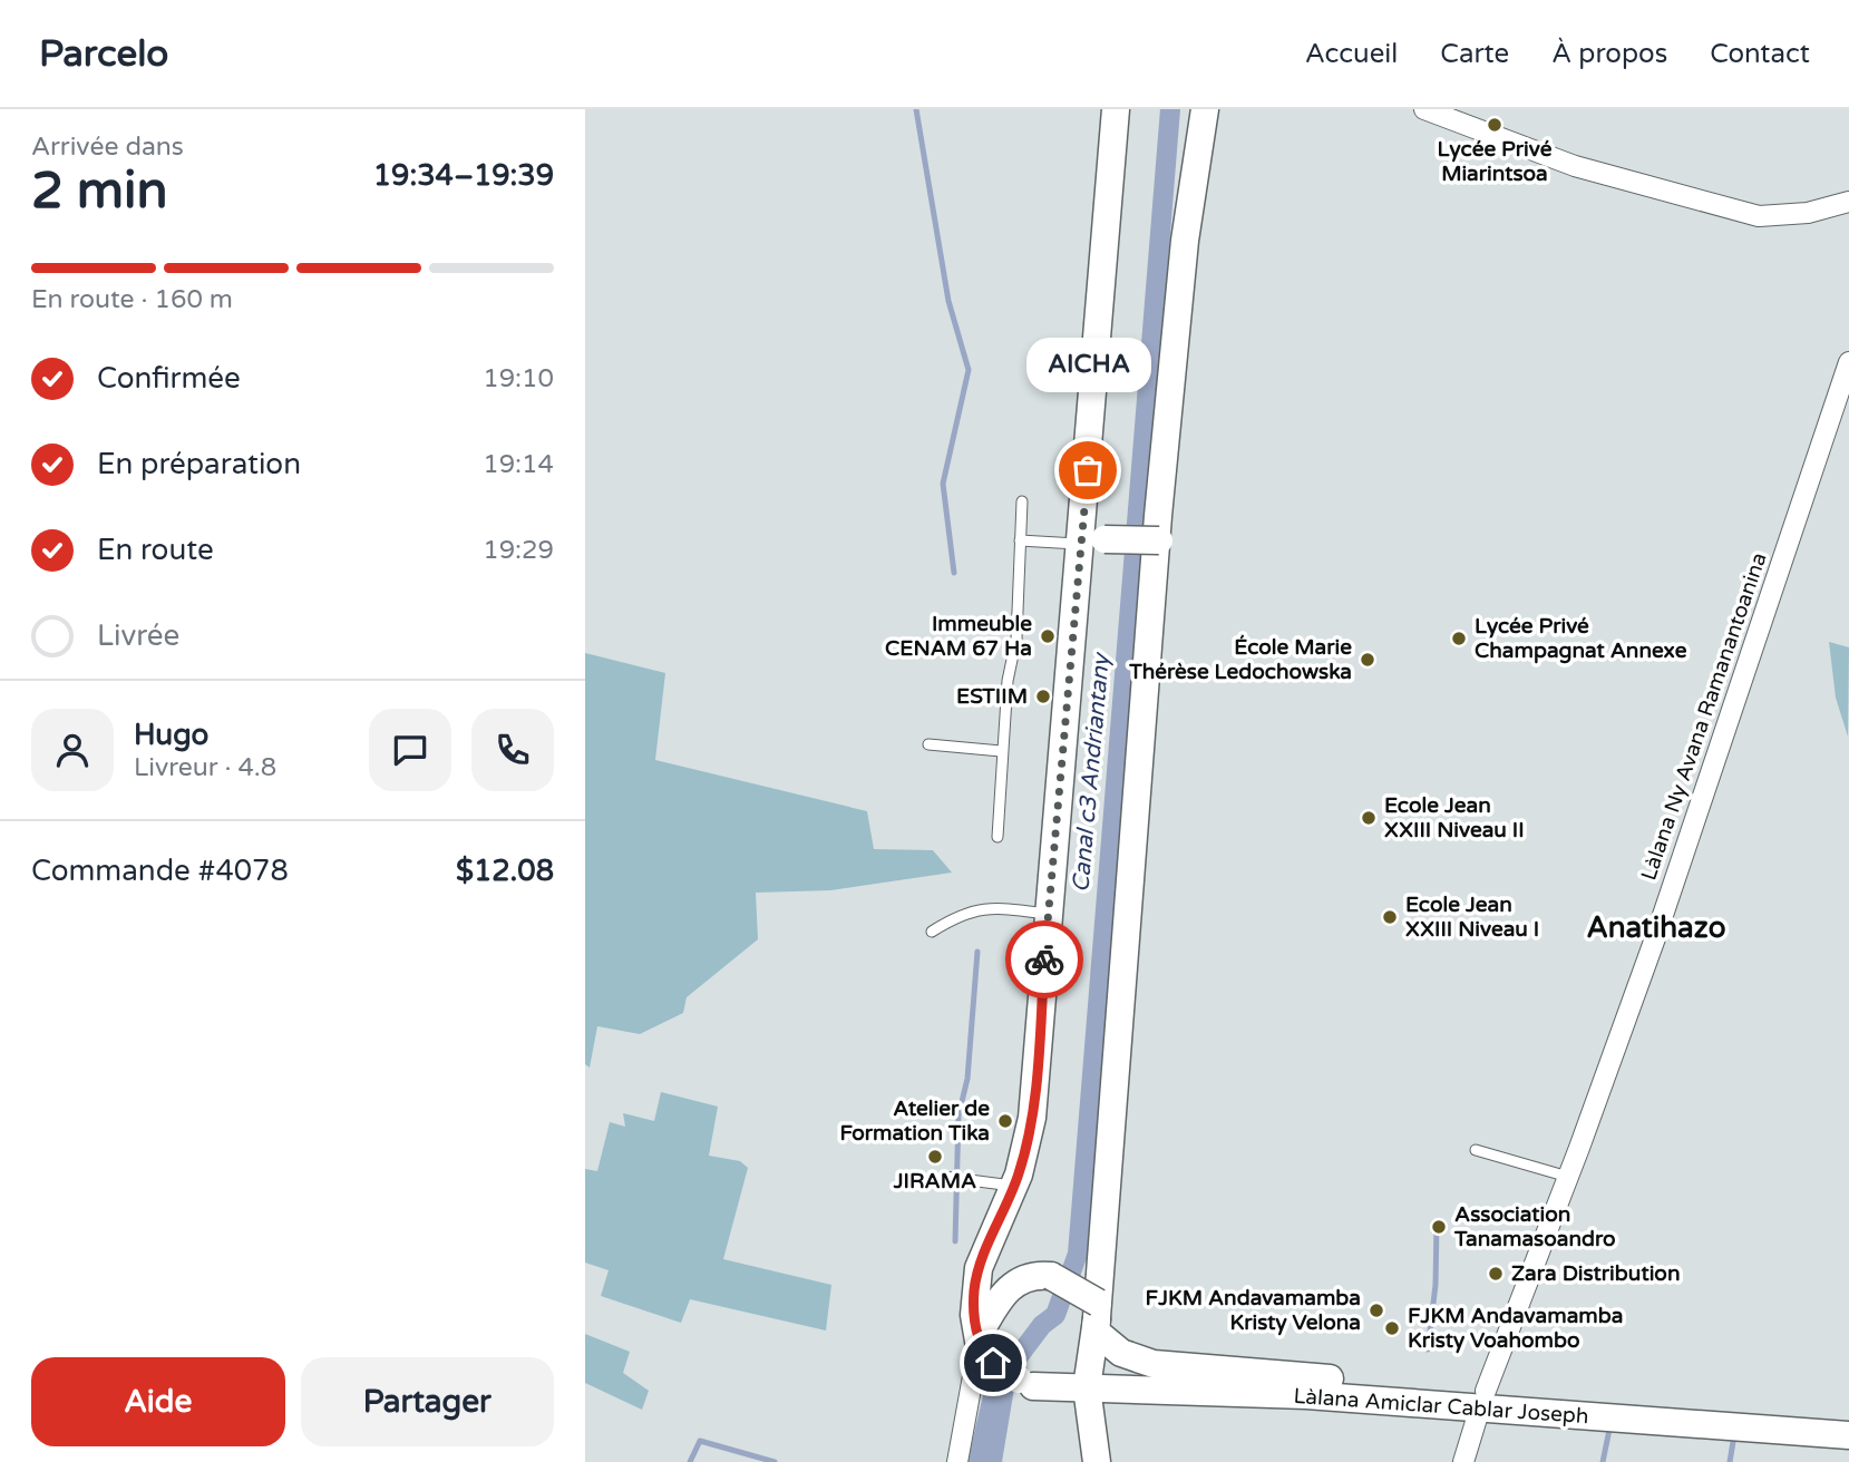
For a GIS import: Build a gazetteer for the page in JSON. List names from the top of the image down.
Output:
{
  "streets": {
    "main road": ["Làlana Amiclar Cablar Joseph"],
    "street": ["Làlana Ny Avana Ramanantoanina"]
  },
  "crossings": [
    ["Làlana Ny Avana Ramanantoanina", "Làlana Amiclar Cablar Joseph"]
  ],
  "districts": ["Anatihazo"],
  "water": ["Canal c3 Andriantany"],
  "places": [
    "Lycée Privé Miarintsoa",
    "AICHA",
    "Immeuble CENAM 67 Ha",
    "Lycée Privé Champagnat Annexe",
    "École Marie Thérèse Ledochowska",
    "ESTIIM",
    "Ecole Jean XXIII Niveau II",
    "Ecole Jean XXIII Niveau I",
    "Atelier de Formation Tika",
    "JIRAMA",
    "Association Tanamasoandro",
    "Zara Distribution",
    "FJKM Andavamamba Kristy Velona",
    "FJKM Andavamamba Kristy Voahombo"
  ],
  "page": {
    "header": "Parcelo",
    "nav": [
      "Accueil",
      "Carte",
      "À propos",
      "Contact"
    ],
    "heading": ["2 min", "Arrivée dans", "19:34–19:39"],
    "panel": [
      "Hugo",
      "Livreur · 4.8",
      "Commande #4078",
      "$12.08"
    ],
    "bar": "En route · 160 m",
    "list": [
      ["Confirmée", "19:10"],
      ["En préparation", "19:14"],
      ["En route", "19:29"],
      "Livrée"
    ],
    "bubble": "AICHA",
    "buttons": ["Aide", "Partager"]
  }
}
